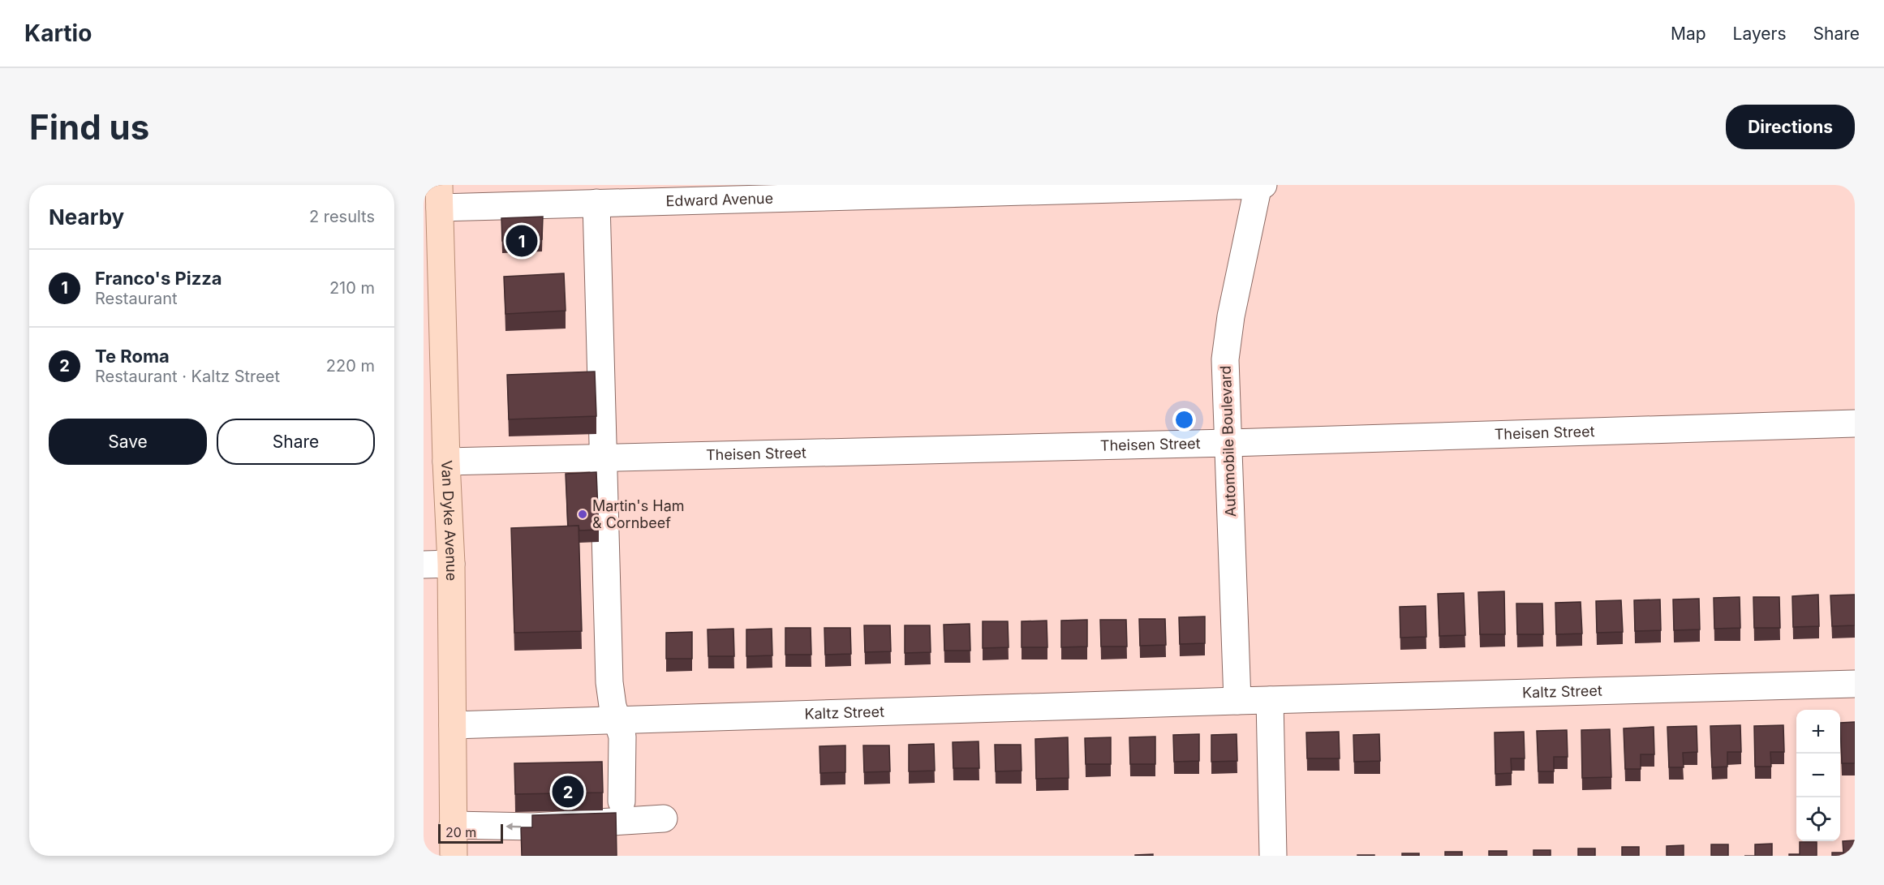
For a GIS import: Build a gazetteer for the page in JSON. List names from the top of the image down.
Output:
{
  "streets": {
    "main road": ["Van Dyke Avenue"],
    "street": [
      "Edward Avenue",
      "Theisen Street",
      "Automobile Boulevard",
      "Kaltz Street"
    ]
  },
  "crossings": [
    ["Edward Avenue", "Automobile Boulevard"],
    ["Edward Avenue", "Van Dyke Avenue"],
    ["Theisen Street", "Automobile Boulevard"],
    ["Theisen Street", "Van Dyke Avenue"],
    ["Automobile Boulevard", "Kaltz Street"],
    ["Van Dyke Avenue", "Kaltz Street"]
  ],
  "places": ["Martin's Ham & Cornbeef"],
  "scale_bar": "20 m",
  "page": {
    "header": "Kartio",
    "nav": ["Map", "Layers", "Share"],
    "buttons": [
      "Directions",
      ["Save", "Share"]
    ],
    "title": "Find us",
    "heading": ["Nearby", "2 results"],
    "pins": ["1", "2"],
    "list": [
      {
        "mark": "1",
        "name": "Franco's Pizza",
        "note": "Restaurant",
        "value": "210 m"
      },
      {
        "mark": "2",
        "name": "Te Roma",
        "note": "Restaurant · Kaltz Street",
        "value": "220 m"
      }
    ],
    "map_buttons": ["+", "−"],
    "scale": "20 m"
  }
}
